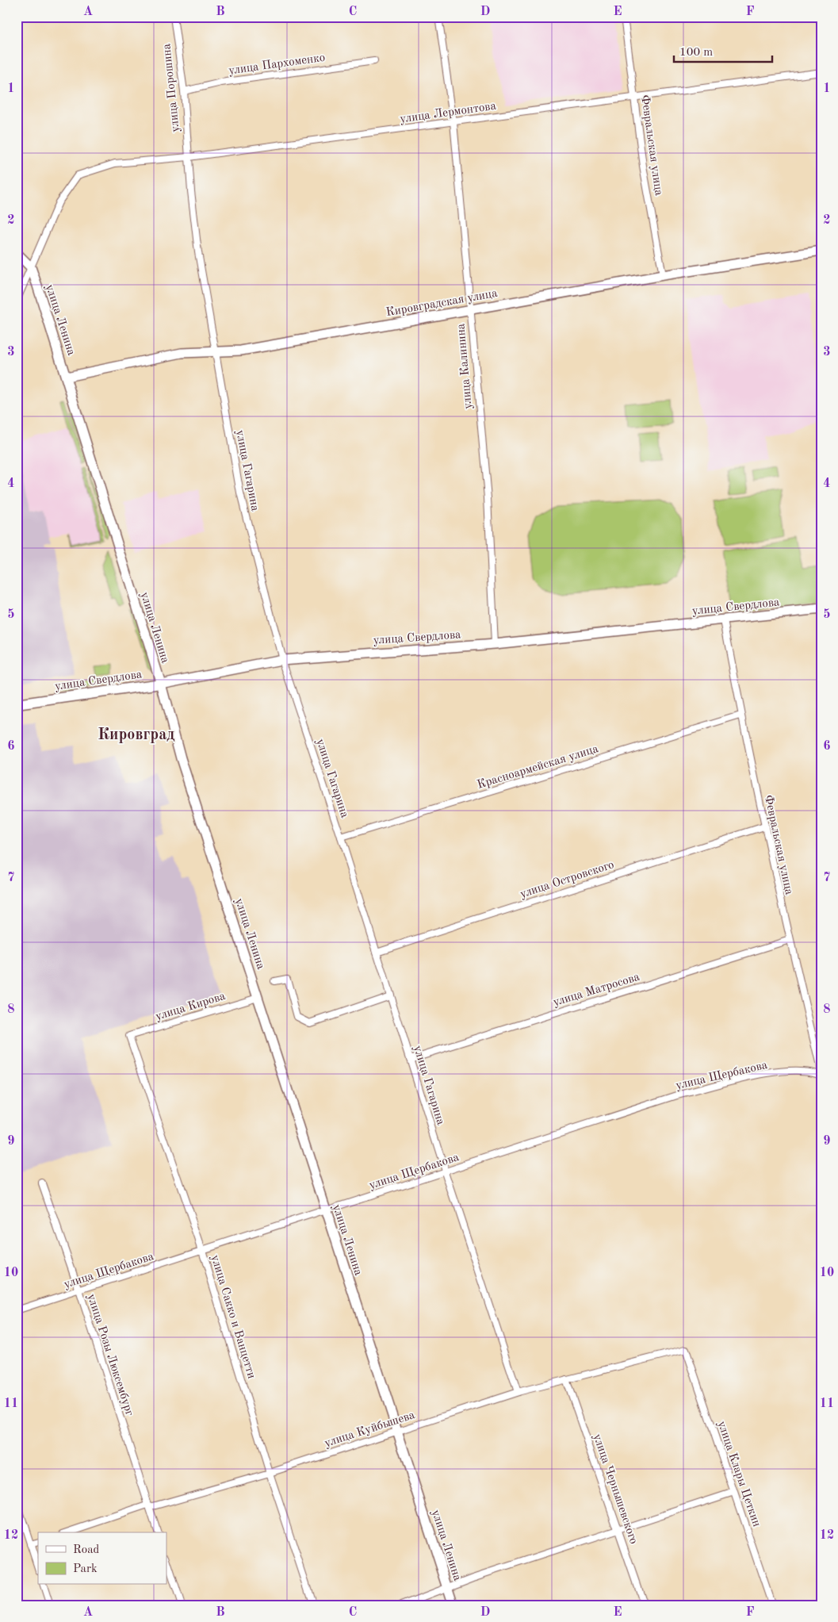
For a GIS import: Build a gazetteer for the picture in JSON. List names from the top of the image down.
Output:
{
  "streets": {
    "main road": ["Кировградская улица", "улица Ленина", "улица Свердлова"],
    "street": [
      "улица Пархоменко",
      "улица Порошина",
      "улица Лермонтова",
      "Февральская улица",
      "улица Калинина",
      "улица Гагарина",
      "Красноармейская улица",
      "улица Островского",
      "улица Матросова",
      "улица Кирова",
      "улица Щербакова",
      "улица Сакко и Ванцетти",
      "улица Розы Люксембург",
      "улица Куйбышева",
      "улица Клары Цеткин",
      "улица Чернышевского"
    ]
  },
  "crossings": [
    ["улица Пархоменко", "улица Порошина"],
    ["улица Порошина", "улица Лермонтова"],
    ["улица Порошина", "улица Гагарина"],
    ["улица Лермонтова", "Февральская улица"],
    ["улица Лермонтова", "улица Ленина"],
    ["улица Лермонтова", "улица Калинина"],
    ["улица Лермонтова", "улица Гагарина"],
    ["Февральская улица", "Кировградская улица"],
    ["Февральская улица", "улица Свердлова"],
    ["Февральская улица", "Красноармейская улица"],
    ["Февральская улица", "улица Островского"],
    ["Февральская улица", "улица Матросова"],
    ["Февральская улица", "улица Щербакова"],
    ["Кировградская улица", "улица Ленина"],
    ["Кировградская улица", "улица Калинина"],
    ["Кировградская улица", "улица Гагарина"],
    ["улица Ленина", "улица Свердлова"],
    ["улица Ленина", "улица Кирова"],
    ["улица Ленина", "улица Щербакова"],
    ["улица Ленина", "улица Куйбышева"],
    ["улица Калинина", "улица Свердлова"],
    ["улица Гагарина", "улица Свердлова"],
    ["улица Гагарина", "Красноармейская улица"],
    ["улица Гагарина", "улица Островского"],
    ["улица Гагарина", "улица Матросова"],
    ["улица Гагарина", "улица Щербакова"],
    ["улица Гагарина", "улица Куйбышева"],
    ["улица Кирова", "улица Сакко и Ванцетти"],
    ["улица Щербакова", "улица Сакко и Ванцетти"],
    ["улица Щербакова", "улица Розы Люксембург"],
    ["улица Сакко и Ванцетти", "улица Куйбышева"],
    ["улица Розы Люксембург", "улица Куйбышева"],
    ["улица Куйбышева", "улица Клары Цеткин"],
    ["улица Куйбышева", "улица Чернышевского"]
  ],
  "districts": ["Кировград"],
  "legend": ["Road", "Park"],
  "scale_bar": "100 m",
  "grid": {
    "columns": [
      "A",
      "B",
      "C",
      "D",
      "E",
      "F"
    ],
    "rows": [
      "1",
      "2",
      "3",
      "4",
      "5",
      "6",
      "7",
      "8",
      "9",
      "10",
      "11",
      "12"
    ]
  }
}
